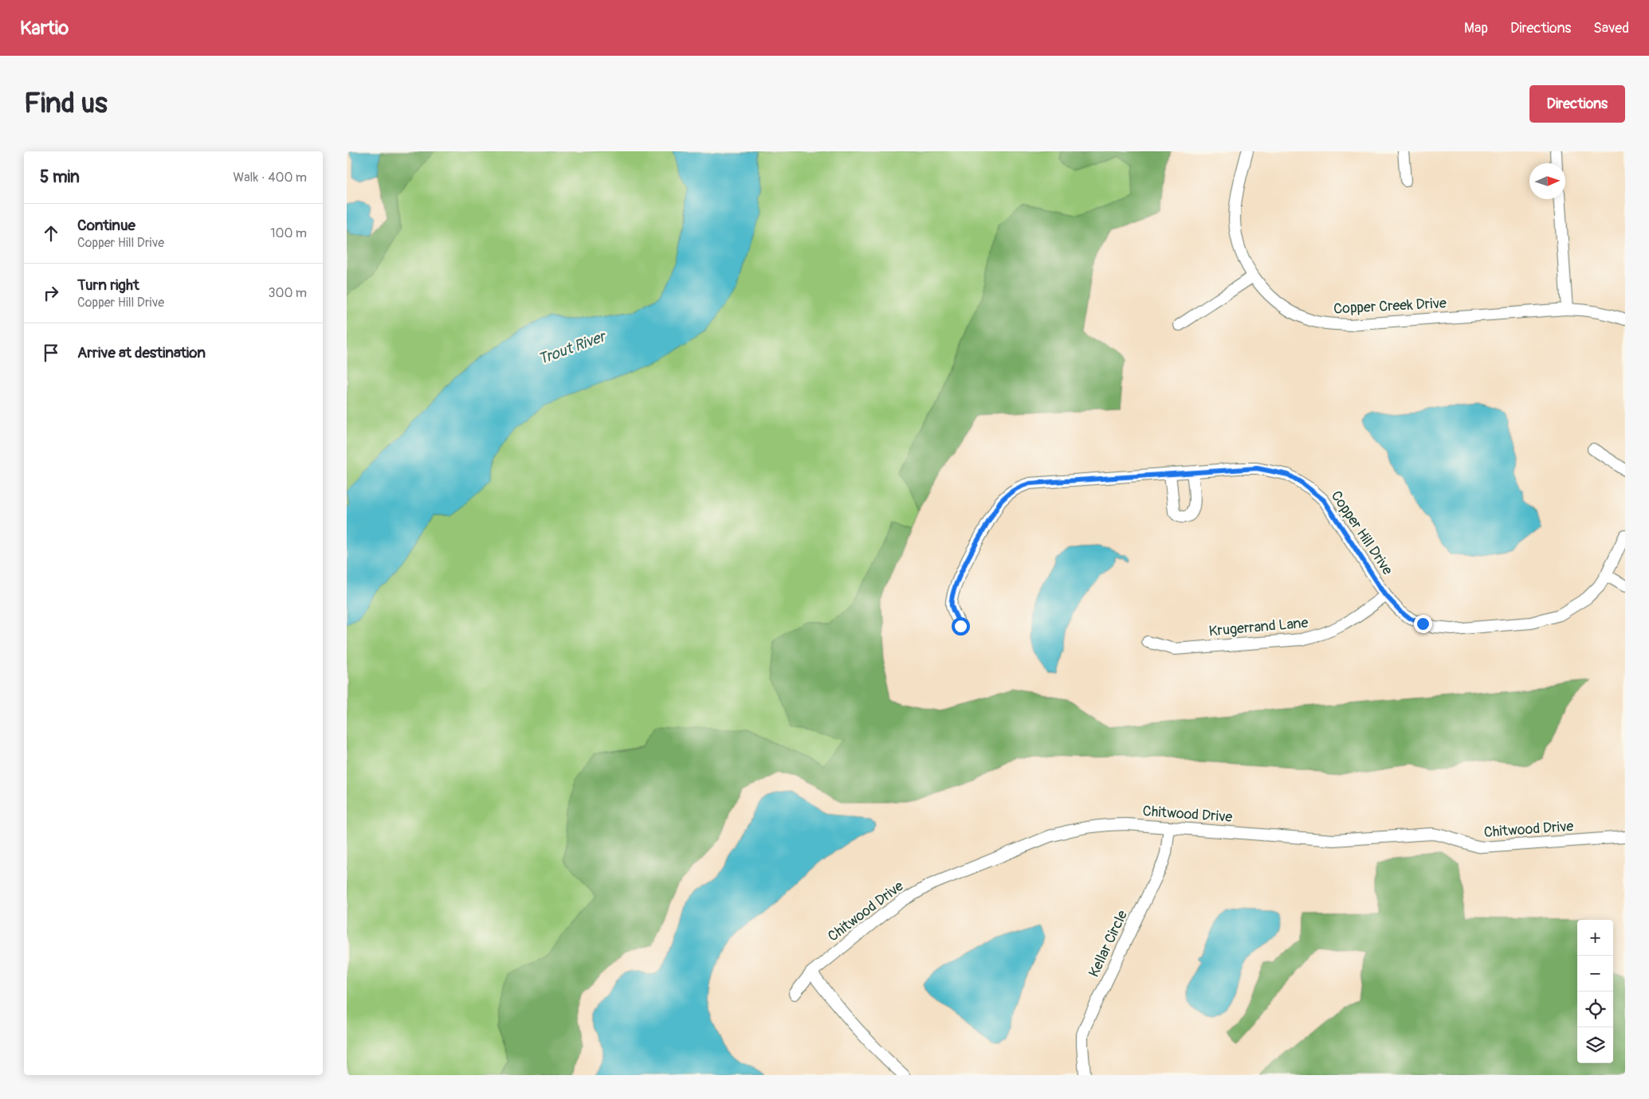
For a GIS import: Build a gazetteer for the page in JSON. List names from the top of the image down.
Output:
{
  "streets": {
    "street": [
      "Copper Creek Drive",
      "Copper Hill Drive",
      "Krugerrand Lane",
      "Chitwood Drive",
      "Kellar Circle"
    ]
  },
  "crossings": [
    ["Copper Hill Drive", "Krugerrand Lane"],
    ["Chitwood Drive", "Kellar Circle"]
  ],
  "water": ["Trout River"],
  "north": "right",
  "page": {
    "header": "Kartio",
    "nav": ["Map", "Directions", "Saved"],
    "buttons": "Directions",
    "title": "Find us",
    "heading": ["5 min", "Walk · 400 m"],
    "list": [
      ["Continue", "Copper Hill Drive", "100 m"],
      ["Turn right", "Copper Hill Drive", "300 m"],
      "Arrive at destination"
    ],
    "map_buttons": ["+", "−"]
  }
}
